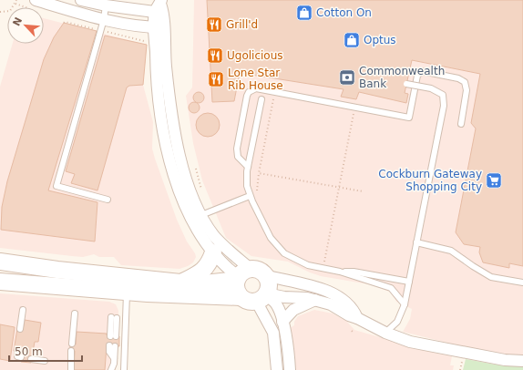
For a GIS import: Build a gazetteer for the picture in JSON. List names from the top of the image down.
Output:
{
  "places": {
    "shop": ["Cotton On", "Optus"],
    "restaurant": ["Grill'd", "Ugolicious", "Lone Star Rib House"],
    "bank": ["Commonwealth Bank"],
    "supermarket": ["Cockburn Gateway Shopping City"]
  },
  "scale_bar": "50 m",
  "north": "top left"
}
